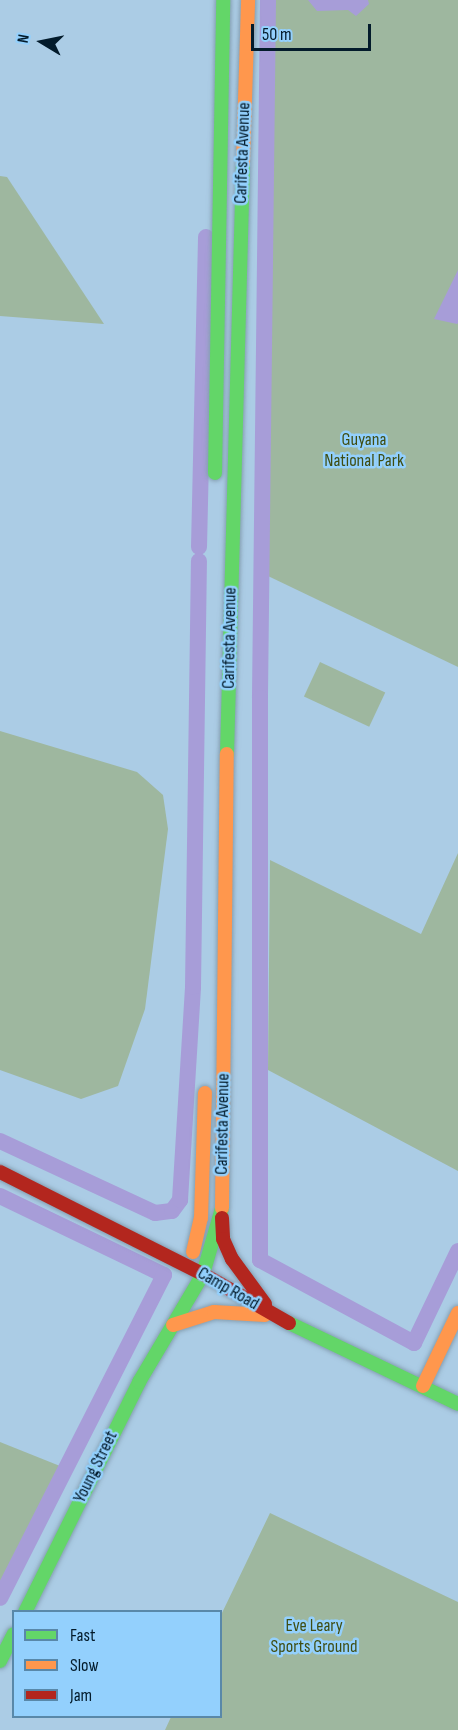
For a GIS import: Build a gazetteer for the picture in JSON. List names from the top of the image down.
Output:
{
  "streets": {
    "main road": ["Carifesta Avenue", "Camp Road", "Young Street"]
  },
  "crossings": [
    ["Carifesta Avenue", "Camp Road"],
    ["Carifesta Avenue", "Young Street"],
    ["Camp Road", "Young Street"]
  ],
  "parks": ["Guyana National Park", "Eve Leary Sports Ground"],
  "legend": ["Fast", "Slow", "Jam"],
  "scale_bar": "50 m",
  "north": "left"
}
